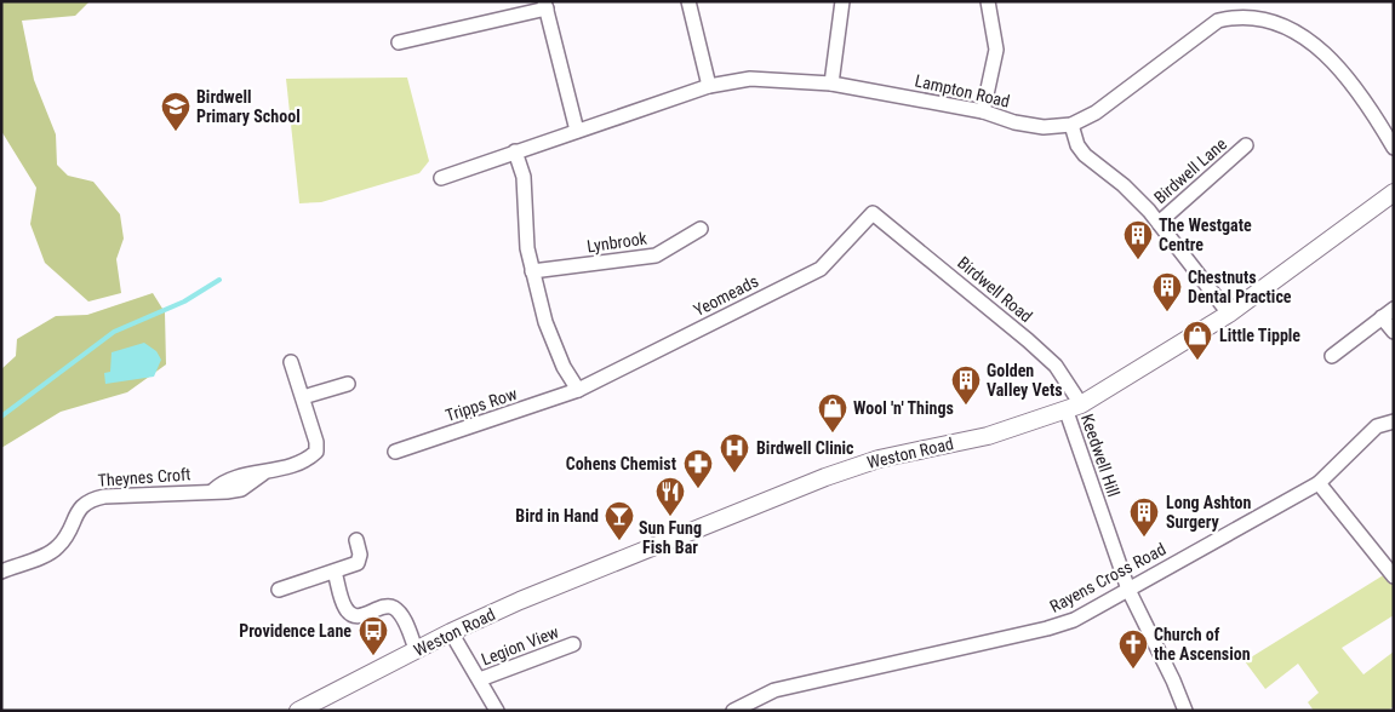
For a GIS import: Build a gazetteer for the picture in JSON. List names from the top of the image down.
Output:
{
  "streets": {
    "street": [
      "Lampton Road",
      "Birdwell Lane",
      "Lynbrook",
      "Birdwell Road",
      "Yeomeads",
      "Tripps Row",
      "Weston Road",
      "Keedwell Hill",
      "Theynes Croft",
      "Rayens Cross Road",
      "Legion View"
    ]
  },
  "crossings": [
    ["Birdwell Road", "Yeomeads"],
    ["Birdwell Road", "Weston Road"],
    ["Birdwell Road", "Keedwell Hill"],
    ["Yeomeads", "Tripps Row"],
    ["Weston Road", "Keedwell Hill"],
    ["Keedwell Hill", "Rayens Cross Road"]
  ],
  "places": {
    "school or university": ["Birdwell Primary School"],
    "building": [
      "The Westgate Centre",
      "Chestnuts Dental Practice",
      "Golden Valley Vets",
      "Long Ashton Surgery"
    ],
    "shop": ["Little Tipple", "Wool 'n' Things"],
    "hospital": ["Birdwell Clinic"],
    "pharmacy": ["Cohens Chemist"],
    "restaurant": ["Sun Fung Fish Bar"],
    "bar": ["Bird in Hand"],
    "bus stop": ["Providence Lane"],
    "church": ["Church of the Ascension"]
  }
}
